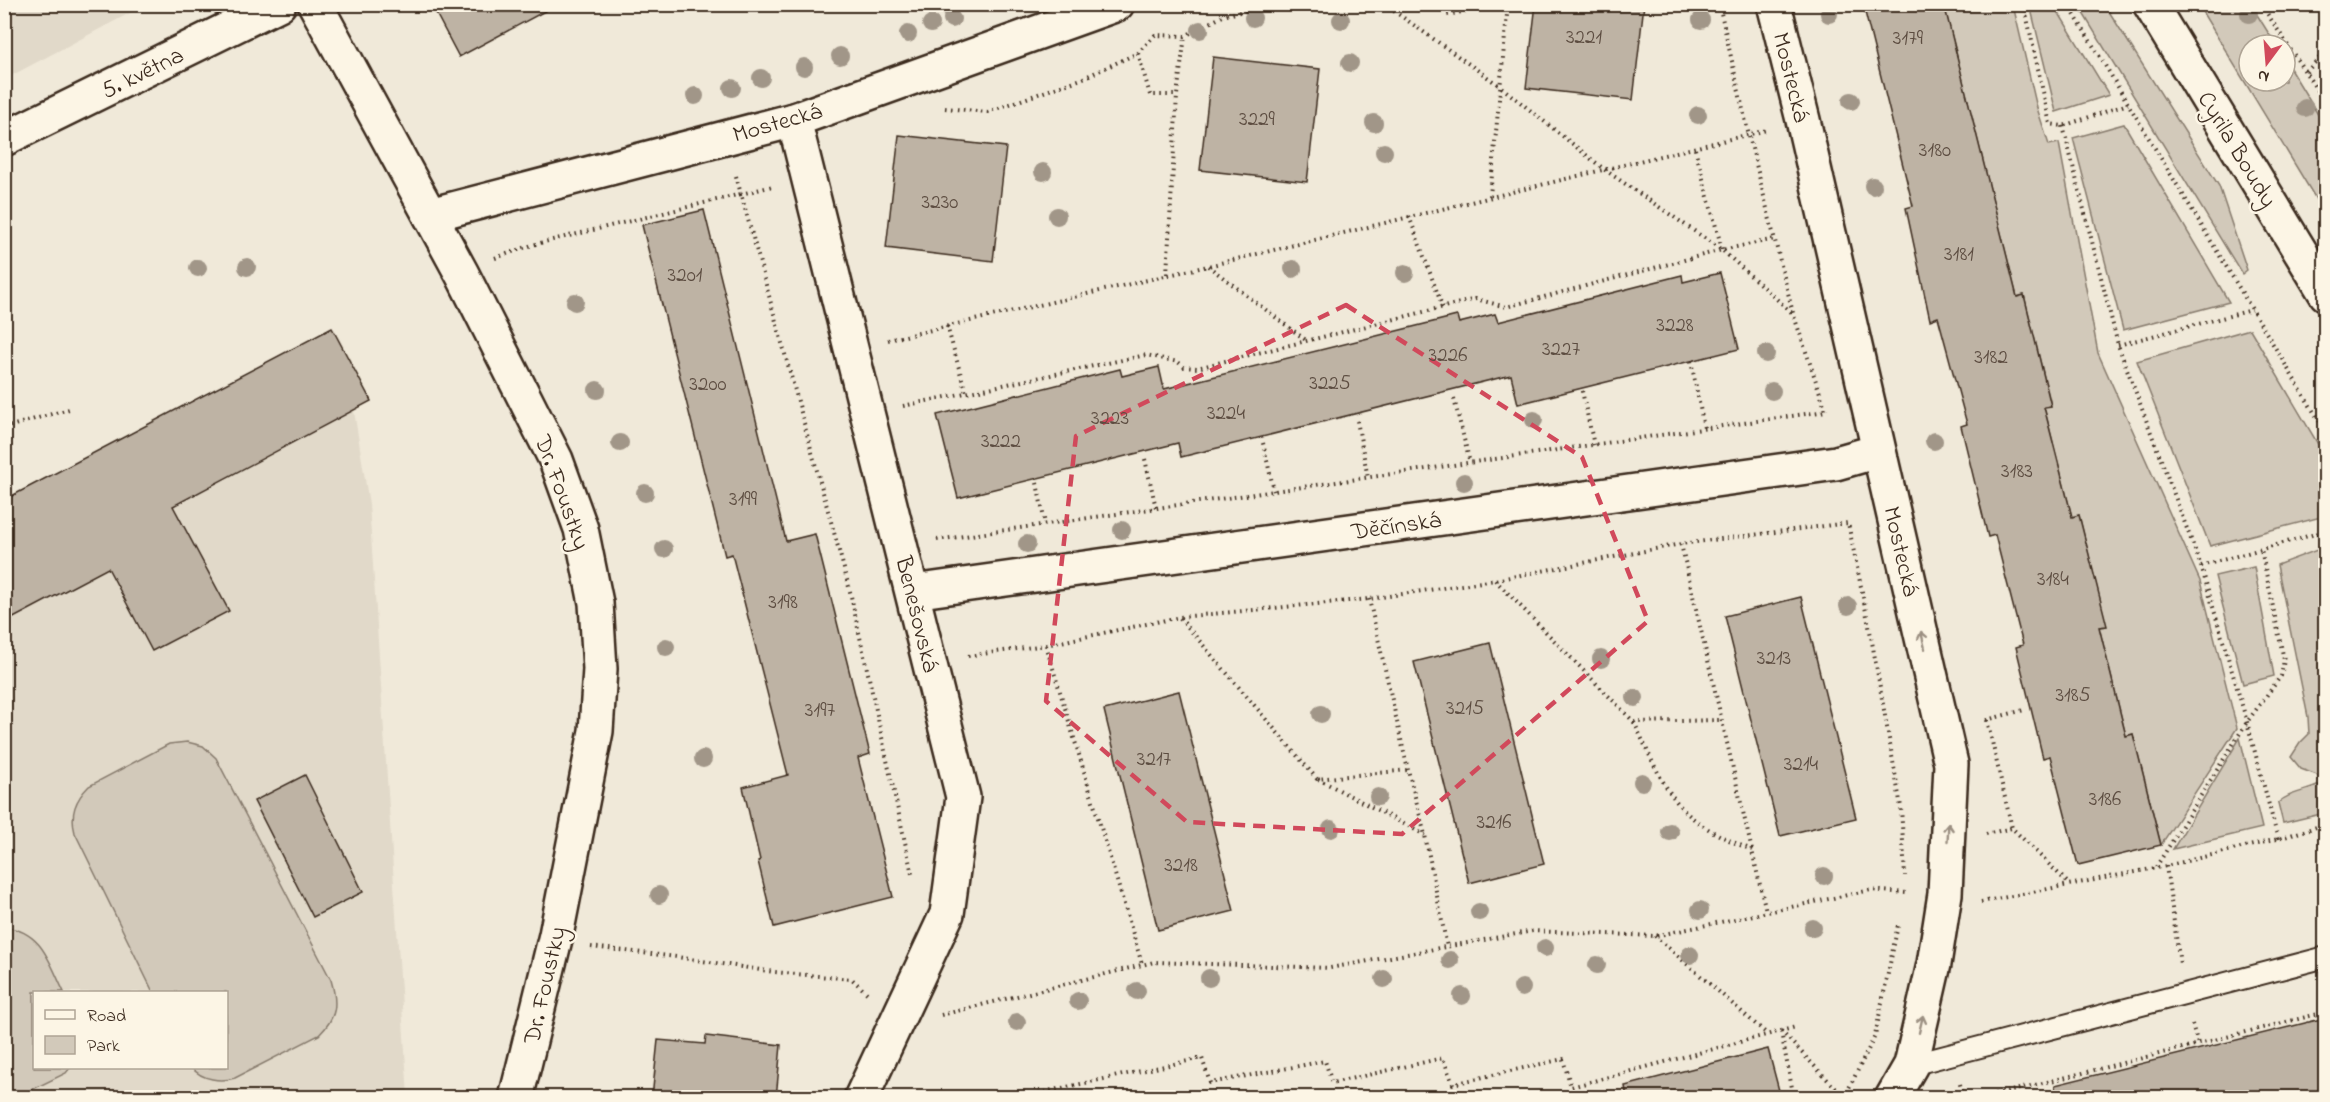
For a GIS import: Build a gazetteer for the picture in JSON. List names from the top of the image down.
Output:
{
  "streets": {
    "street": [
      "5. května",
      "Mostecká",
      "Cyrila Boudy",
      "Dr. Foustky",
      "Děčínská",
      "Benešovská"
    ]
  },
  "crossings": [
    ["Mostecká", "Dr. Foustky"],
    ["Mostecká", "Děčínská"],
    ["Mostecká", "Benešovská"],
    ["Děčínská", "Benešovská"]
  ],
  "house_numbers": [
    "3221",
    "3179",
    "3229",
    "3180",
    "3230",
    "3181",
    "3201",
    "3228",
    "3227",
    "3226",
    "3182",
    "3225",
    "3200",
    "3224",
    "3223",
    "3222",
    "3183",
    "3199",
    "3184",
    "3198",
    "3213",
    "3185",
    "3215",
    "3197",
    "3217",
    "3214",
    "3186",
    "3216",
    "3218"
  ],
  "legend": ["Road", "Park"],
  "north": "bottom"
}
